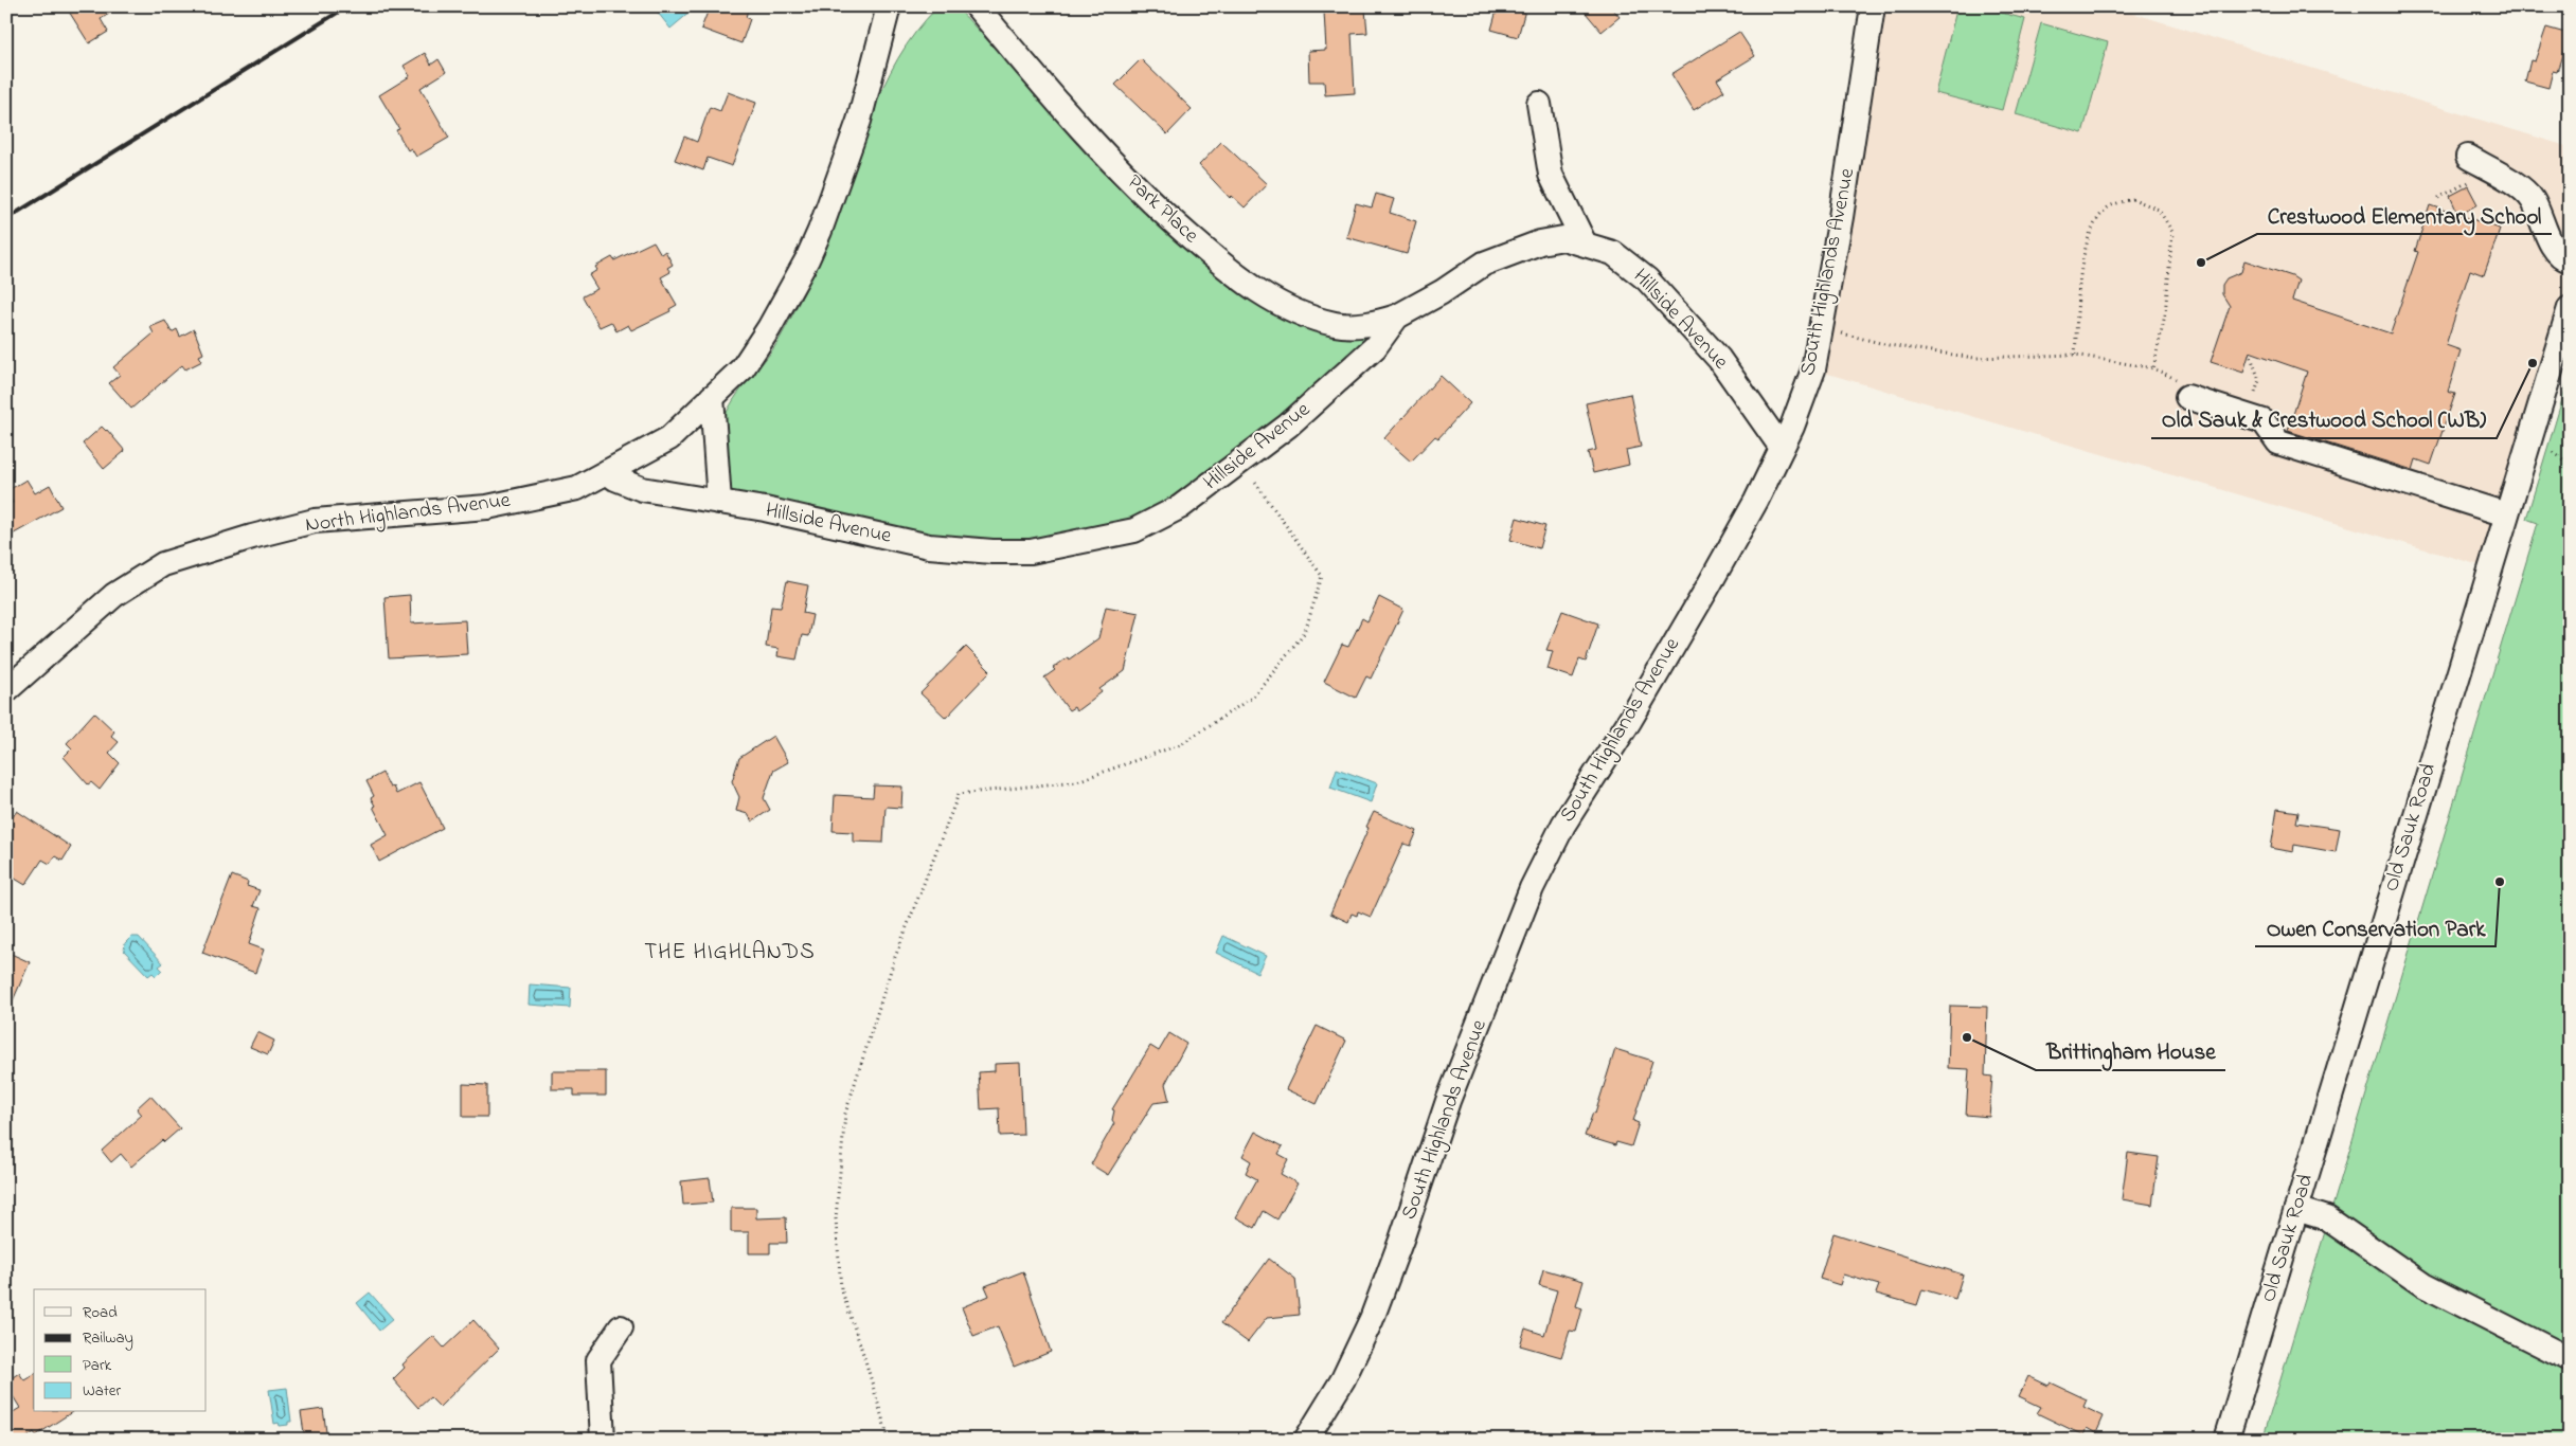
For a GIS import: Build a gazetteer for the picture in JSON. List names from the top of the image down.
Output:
{
  "streets": {
    "street": [
      "Park Place",
      "South Highlands Avenue",
      "Hillside Avenue",
      "North Highlands Avenue",
      "Old Sauk Road"
    ]
  },
  "crossings": [
    ["Park Place", "Hillside Avenue"],
    ["South Highlands Avenue", "Hillside Avenue"],
    ["Hillside Avenue", "North Highlands Avenue"]
  ],
  "districts": ["THE HIGHLANDS"],
  "places": [
    "Crestwood Elementary School",
    "Old Sauk & Crestwood School (WB)",
    "Owen Conservation Park",
    "Brittingham House"
  ],
  "legend": [
    "Road",
    "Railway",
    "Park",
    "Water"
  ]
}
